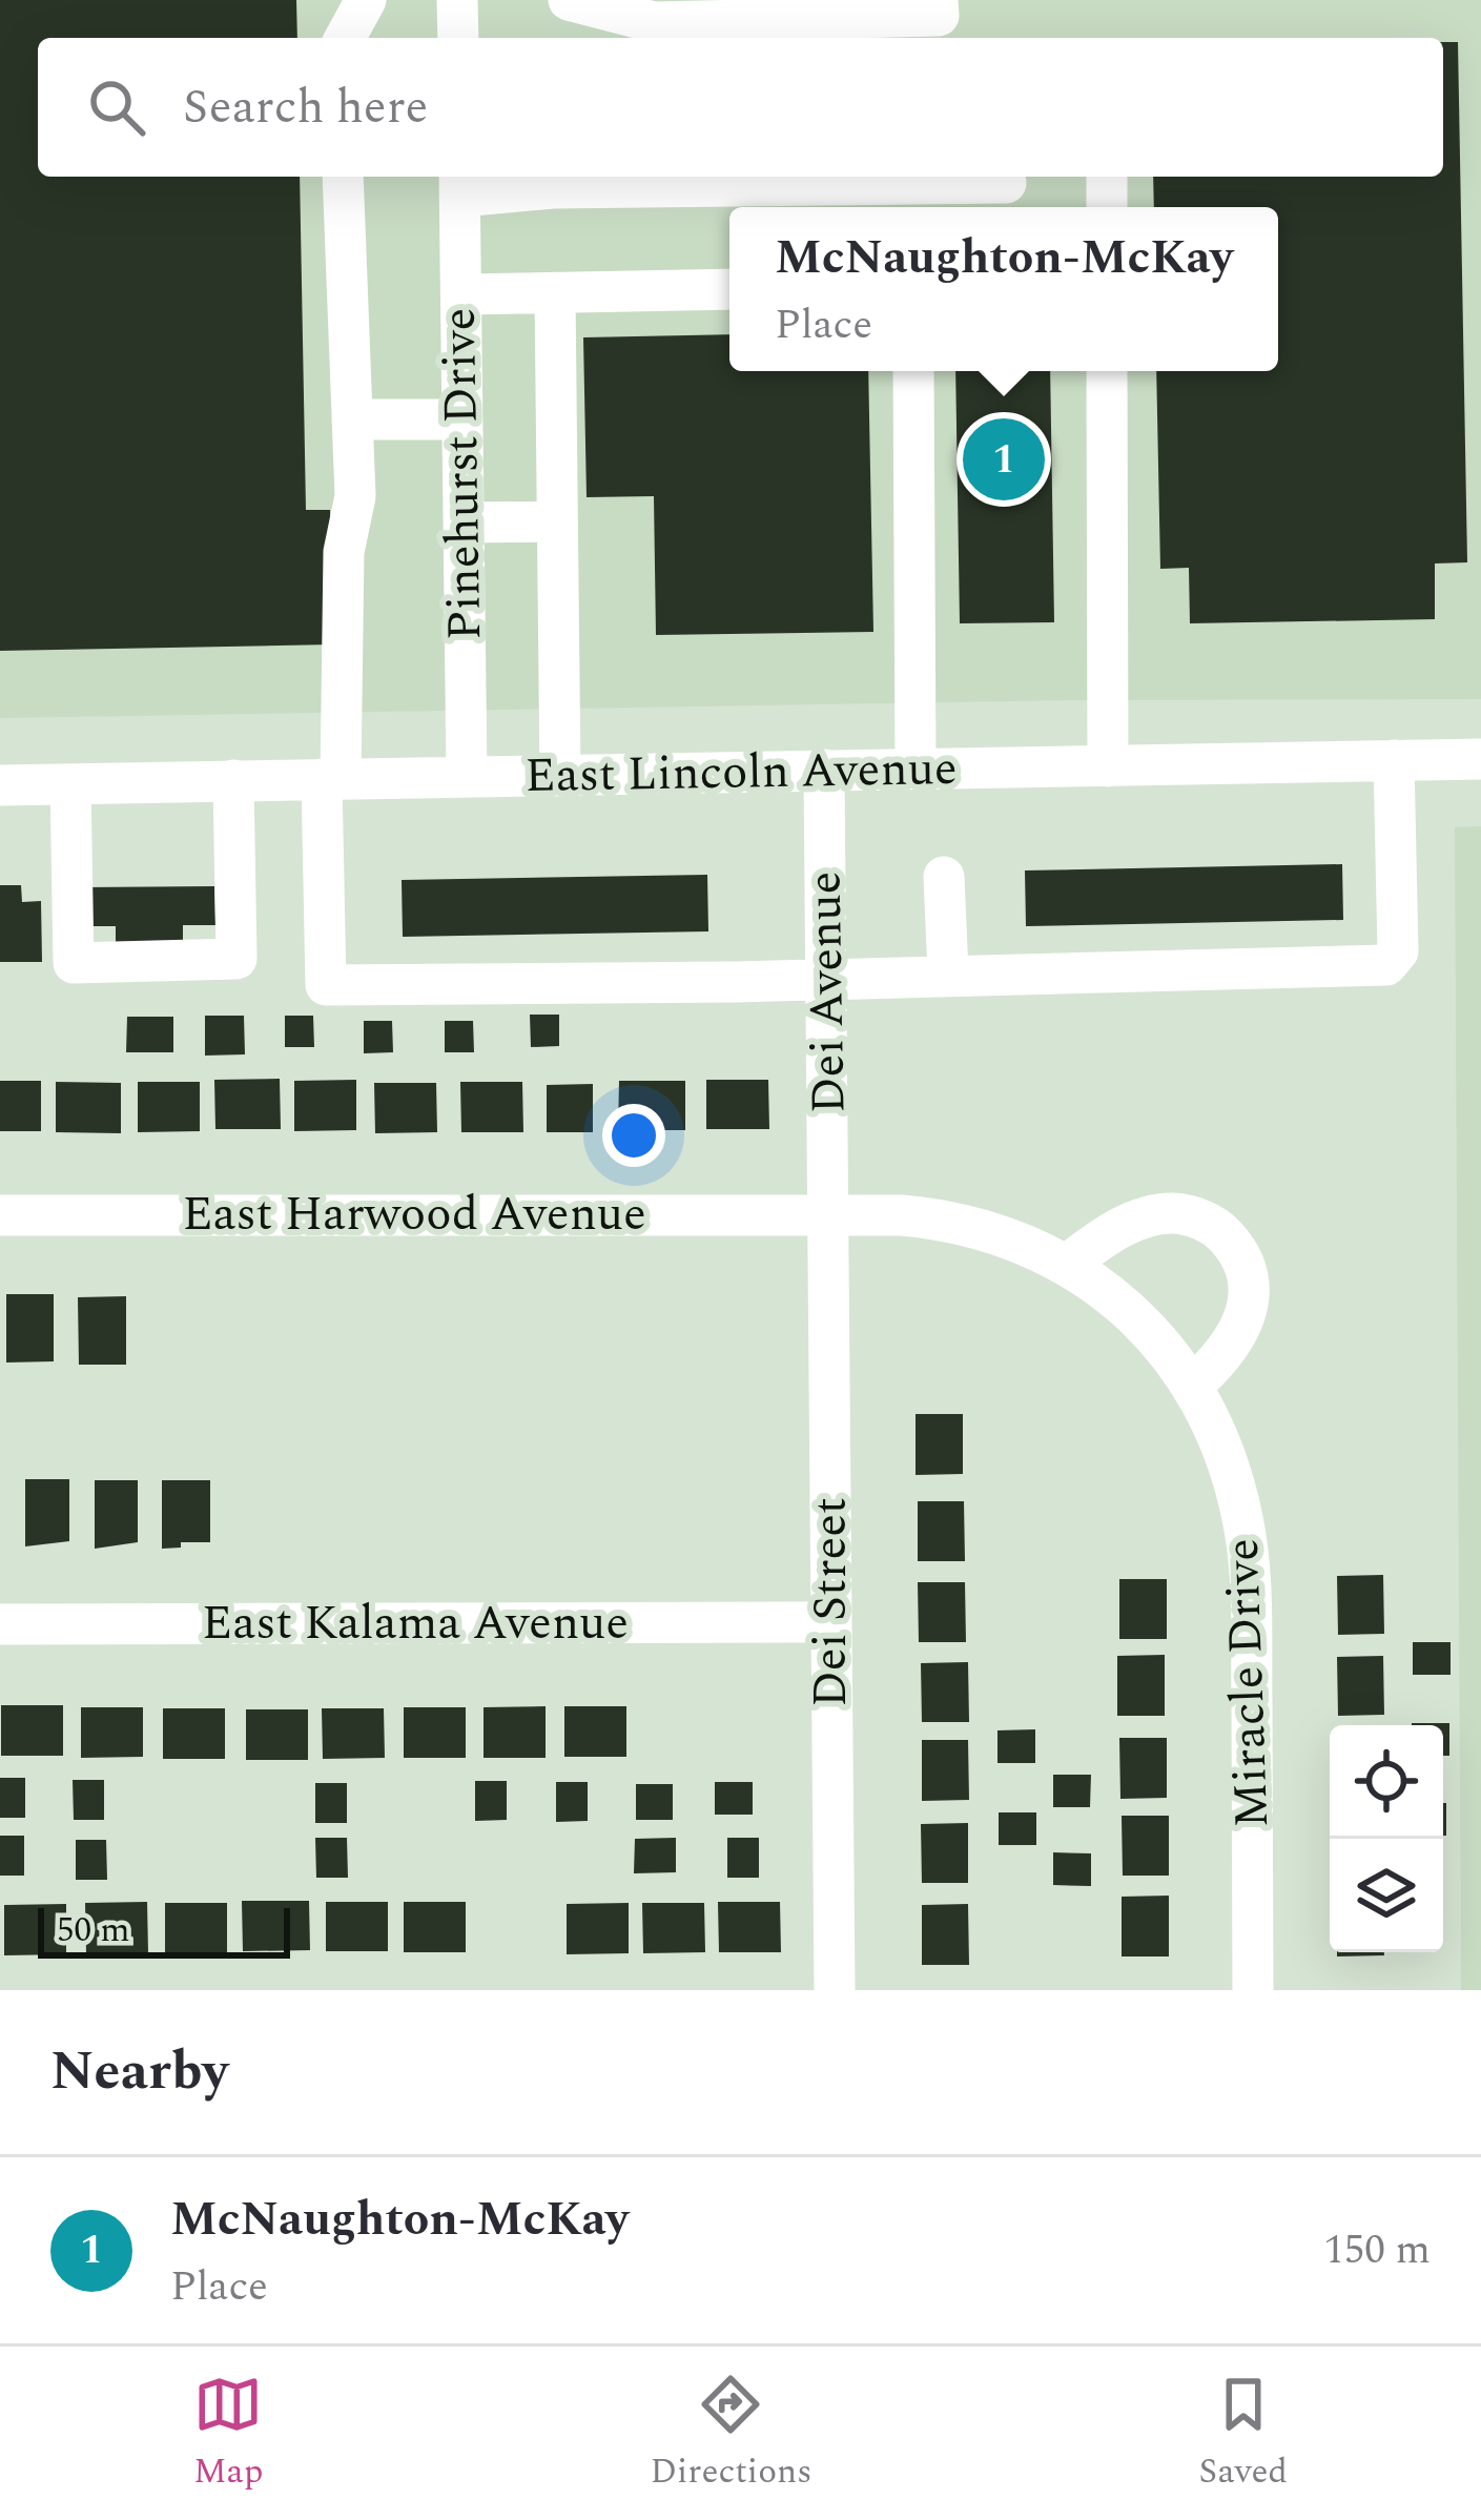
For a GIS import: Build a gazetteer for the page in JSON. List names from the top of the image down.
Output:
{
  "streets": {
    "street": [
      "Pinehurst Drive",
      "East Lincoln Avenue",
      "Dei Avenue",
      "East Harwood Avenue",
      "Dei Street",
      "East Kalama Avenue",
      "Miracle Drive"
    ]
  },
  "crossings": [
    ["Pinehurst Drive", "East Lincoln Avenue"],
    ["East Lincoln Avenue", "Dei Avenue"],
    ["Dei Avenue", "East Harwood Avenue"],
    ["Dei Avenue", "Dei Street"],
    ["Dei Avenue", "Miracle Drive"],
    ["East Harwood Avenue", "Dei Street"],
    ["East Harwood Avenue", "Miracle Drive"],
    ["Dei Street", "East Kalama Avenue"],
    ["Dei Street", "Miracle Drive"]
  ],
  "scale_bar": "50 m",
  "page": {
    "search": "Search here",
    "popup": ["McNaughton-McKay", "Place"],
    "pins": "1",
    "scale": "50 m",
    "heading": "Nearby",
    "list": [
      {
        "mark": "1",
        "name": "McNaughton-McKay",
        "note": "Place",
        "value": "150 m"
      }
    ],
    "nav": ["Map", "Directions", "Saved"]
  }
}
